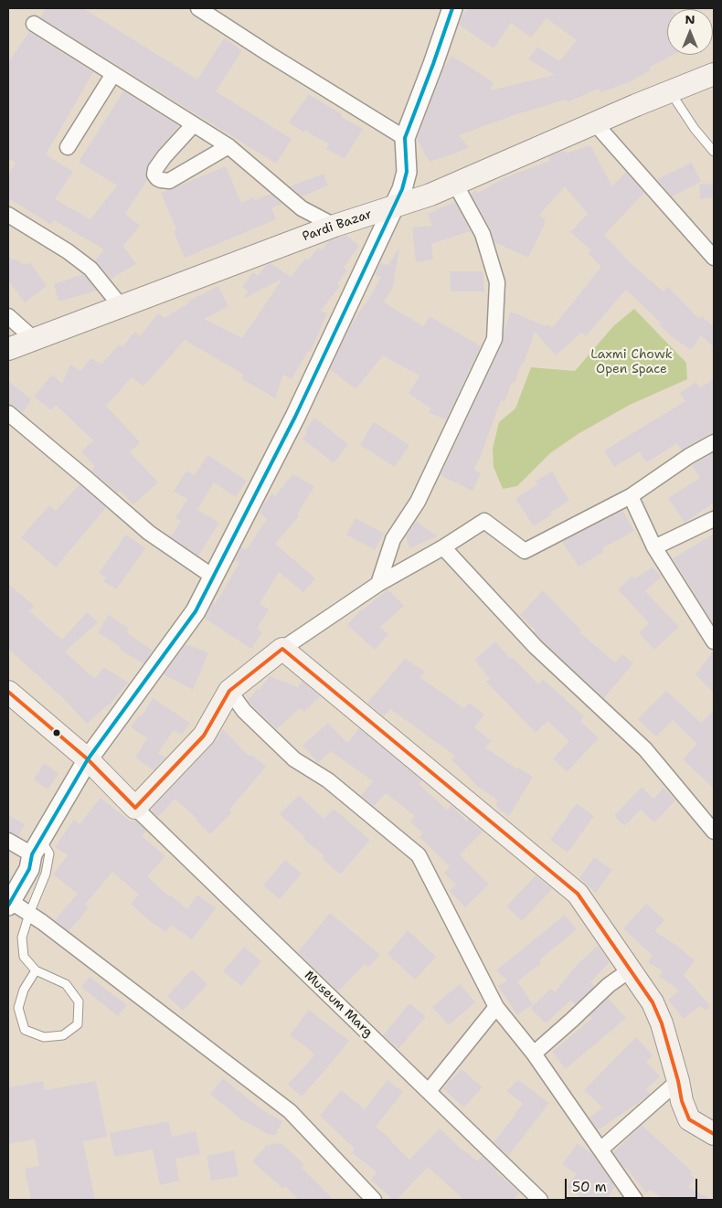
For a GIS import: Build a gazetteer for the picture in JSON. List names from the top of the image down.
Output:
{
  "streets": {
    "main road": ["Pardi Bazar"],
    "street": ["Museum Marg"]
  },
  "parks": ["Laxmi Chowk Open Space"],
  "scale_bar": "50 m",
  "north": "top"
}
